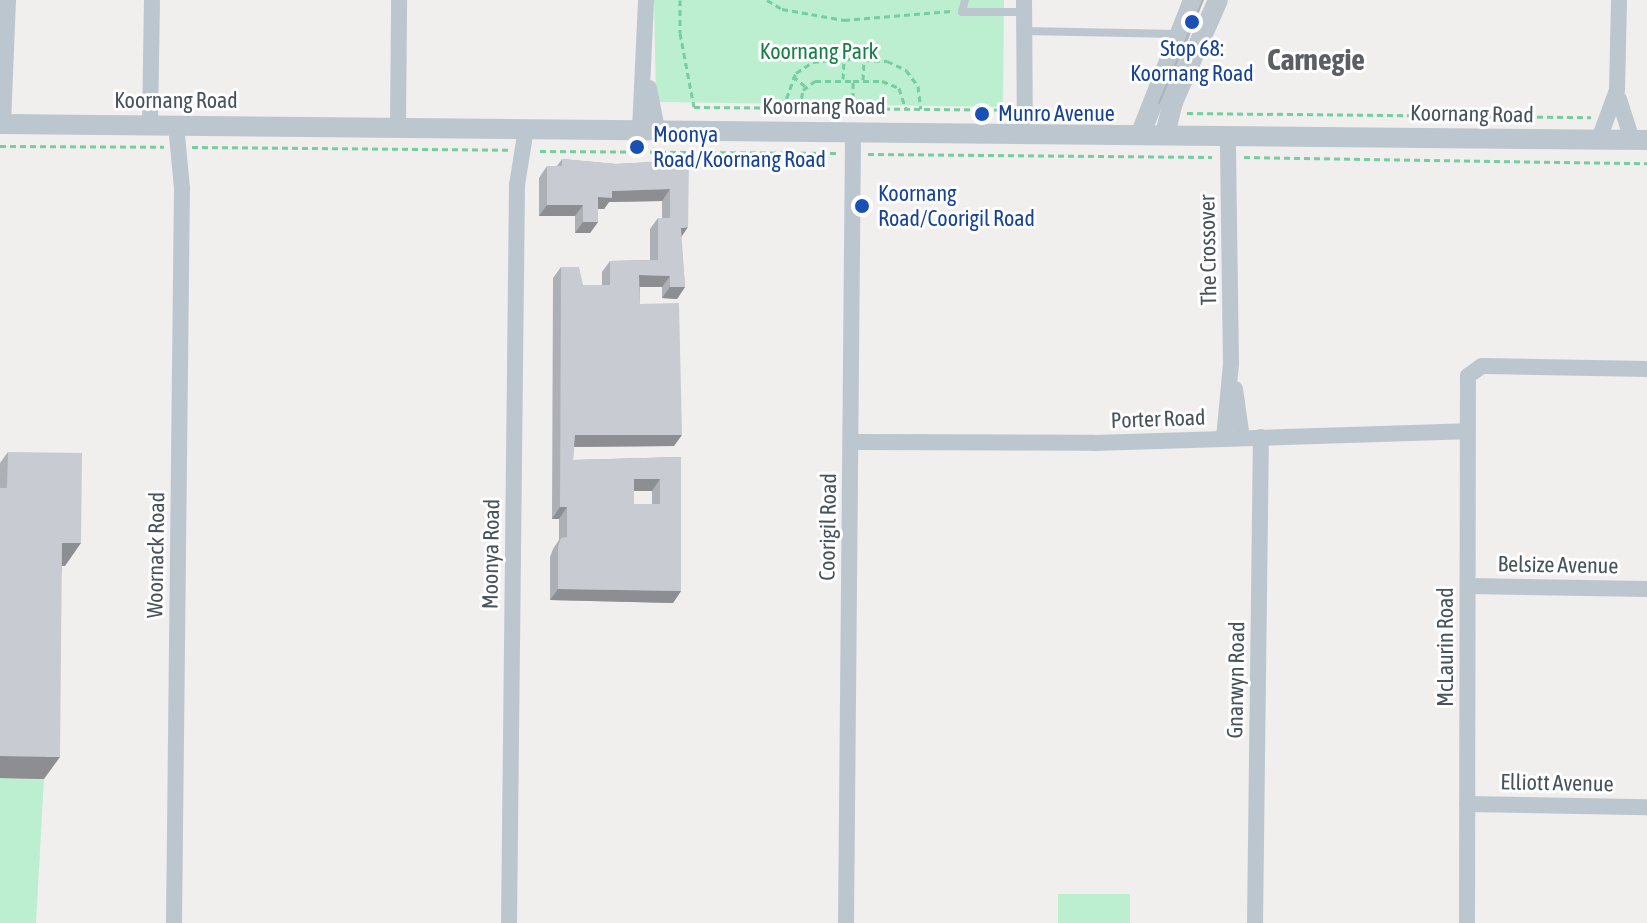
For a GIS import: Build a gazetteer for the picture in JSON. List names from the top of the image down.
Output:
{
  "streets": {
    "street": [
      "Koornang Road",
      "The Crossover",
      "Porter Road",
      "Coorigil Road",
      "Moonya Road",
      "Woornack Road",
      "Belsize Avenue",
      "McLaurin Road",
      "Gnarwyn Road",
      "Elliott Avenue"
    ]
  },
  "crossings": [
    ["Koornang Road", "The Crossover"],
    ["Koornang Road", "Coorigil Road"],
    ["Koornang Road", "Moonya Road"],
    ["Koornang Road", "Woornack Road"],
    ["The Crossover", "Porter Road"],
    ["Porter Road", "Coorigil Road"],
    ["Porter Road", "McLaurin Road"],
    ["Porter Road", "Gnarwyn Road"],
    ["Belsize Avenue", "McLaurin Road"],
    ["McLaurin Road", "Elliott Avenue"]
  ],
  "districts": ["Carnegie"],
  "parks": ["Koornang Park"],
  "places": [
    "Stop 68: Koornang Road",
    "Munro Avenue",
    "Moonya Road/Koornang Road",
    "Koornang Road/Coorigil Road"
  ]
}
